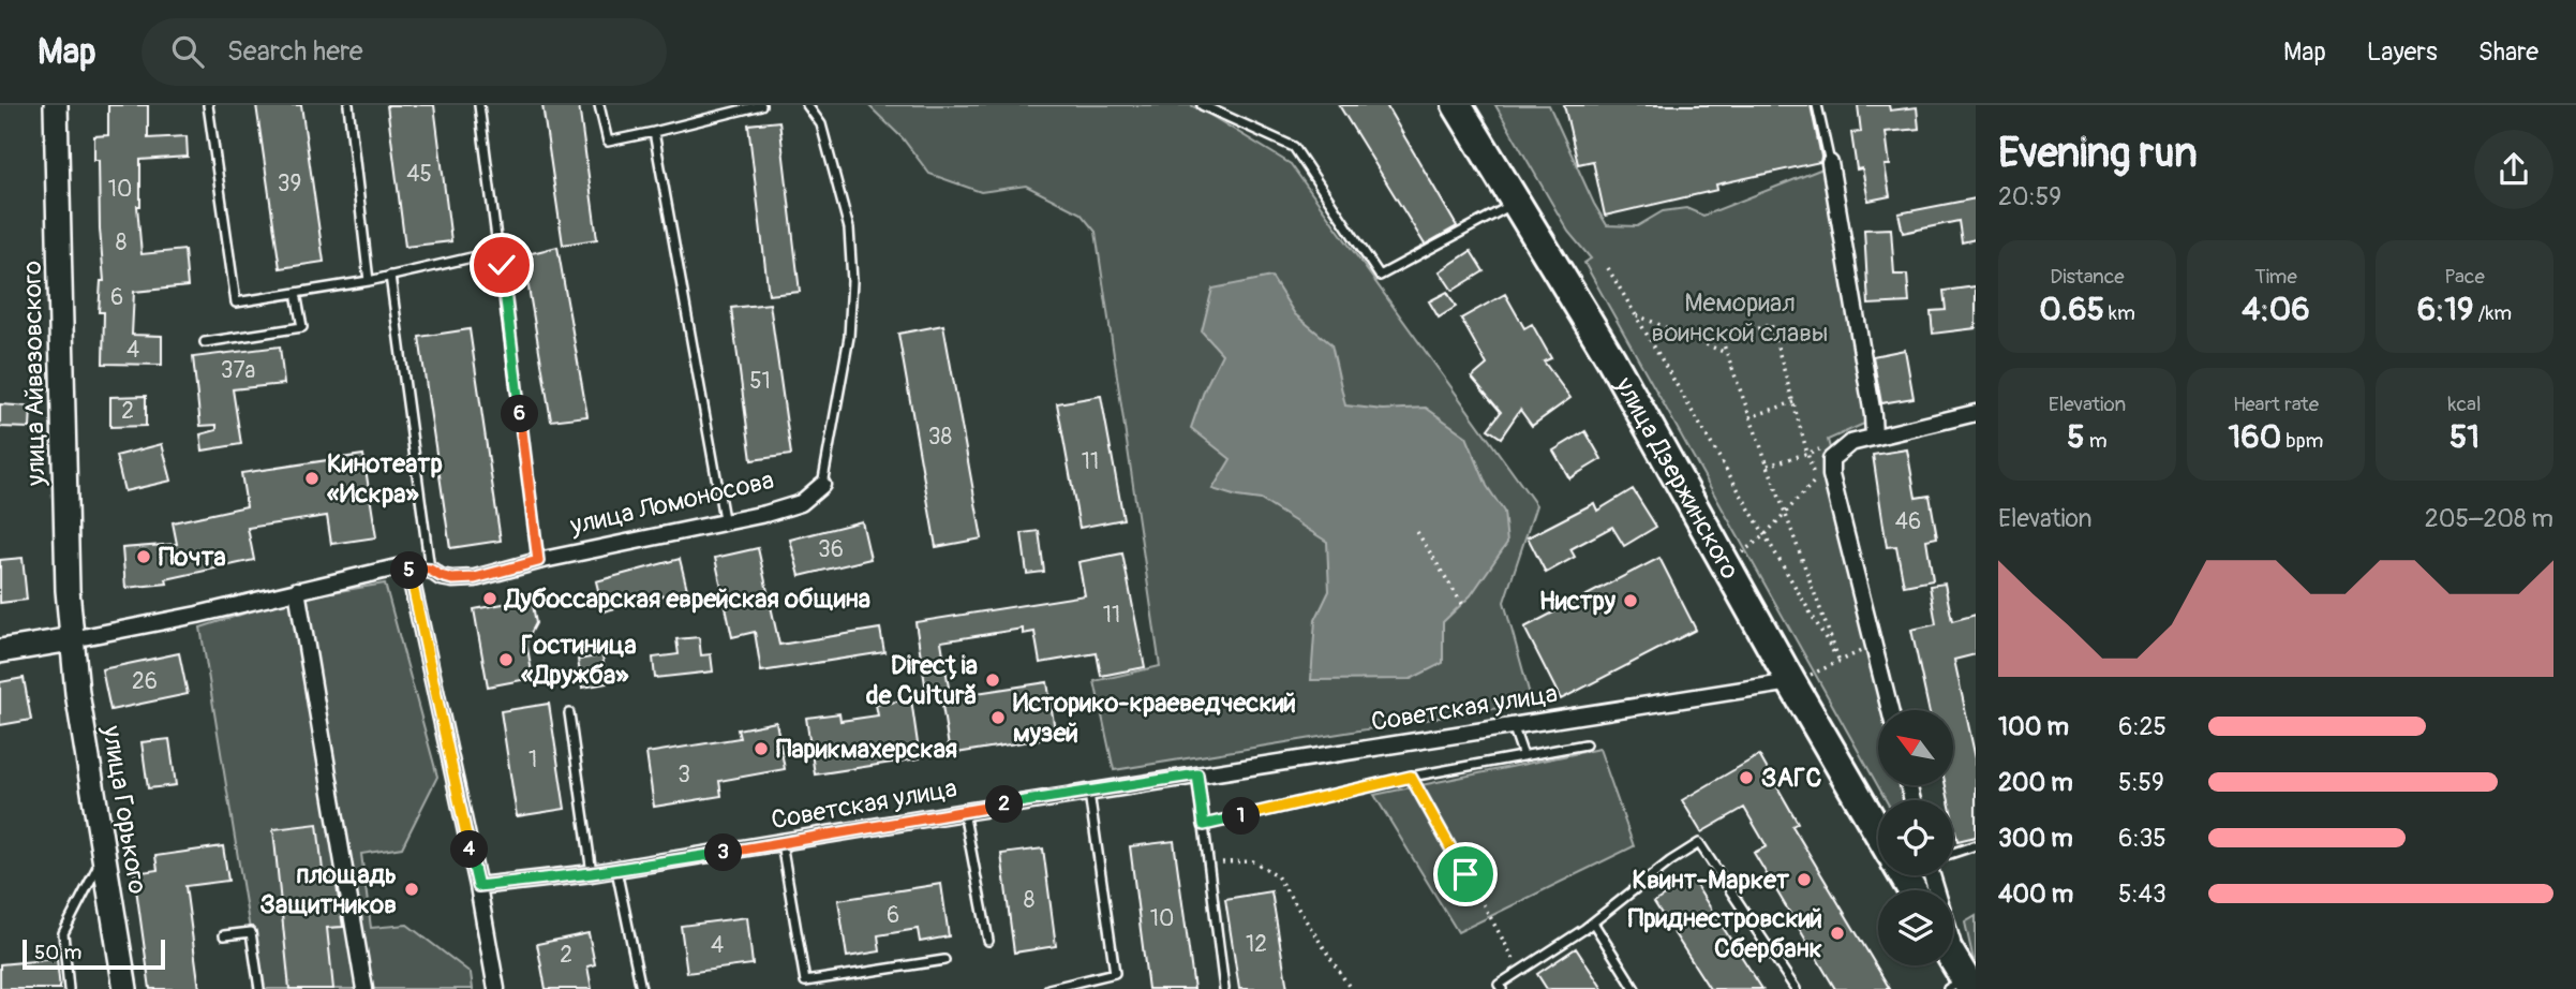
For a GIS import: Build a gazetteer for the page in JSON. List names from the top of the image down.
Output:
{
  "streets": {
    "highway": ["улица Дзержинского"],
    "street": [
      "улица Айвазовского",
      "улица Ломоносова",
      "Советская улица",
      "улица Горького"
    ]
  },
  "crossings": [
    ["улица Айвазовского", "улица Ломоносова"],
    ["улица Айвазовского", "улица Горького"],
    ["улица Дзержинского", "Советская улица"],
    ["улица Ломоносова", "улица Горького"]
  ],
  "parks": ["Мемориал воинской славы"],
  "places": [
    "Кинотеатр «Искра»",
    "Почта",
    "Дубоссарская еврейская община",
    "Нистру",
    "Гостиница «Дружба»",
    "Direcția de Cultură",
    "Историко-краеведческий музей",
    "Парикмахерская",
    "ЗАГС",
    "Квинт-Маркет",
    "площадь Защитников",
    "Приднестровский Сбербанк"
  ],
  "house_numbers": [
    "45",
    "39",
    "10",
    "8",
    "6",
    "4",
    "37а",
    "51",
    "2",
    "38",
    "11",
    "46",
    "36",
    "11",
    "26",
    "1",
    "3",
    "8",
    "6",
    "10",
    "12",
    "4",
    "2"
  ],
  "scale_bar": "50 m",
  "north": "top left",
  "page": {
    "header": "Map",
    "search": "Search here",
    "nav": ["Map", "Layers", "Share"],
    "heading": ["Evening run", "20:59"],
    "stats": [
      ["Distance", "0.65 km"],
      ["Time", "4:06"],
      ["Pace", "6:19 /km"],
      ["Elevation", "5 m"],
      ["Heart rate", "160 bpm"],
      ["kcal", "51"]
    ],
    "pins": [
      "6",
      "5",
      "2",
      "1",
      "4",
      "3"
    ],
    "chart": ["Elevation", "205–208 m"],
    "list": [
      {
        "name": "100 m",
        "note": "6:25"
      },
      {
        "name": "200 m",
        "note": "5:59"
      },
      {
        "name": "300 m",
        "note": "6:35"
      },
      {
        "name": "400 m",
        "note": "5:43"
      }
    ],
    "scale": "50 m"
  }
}
